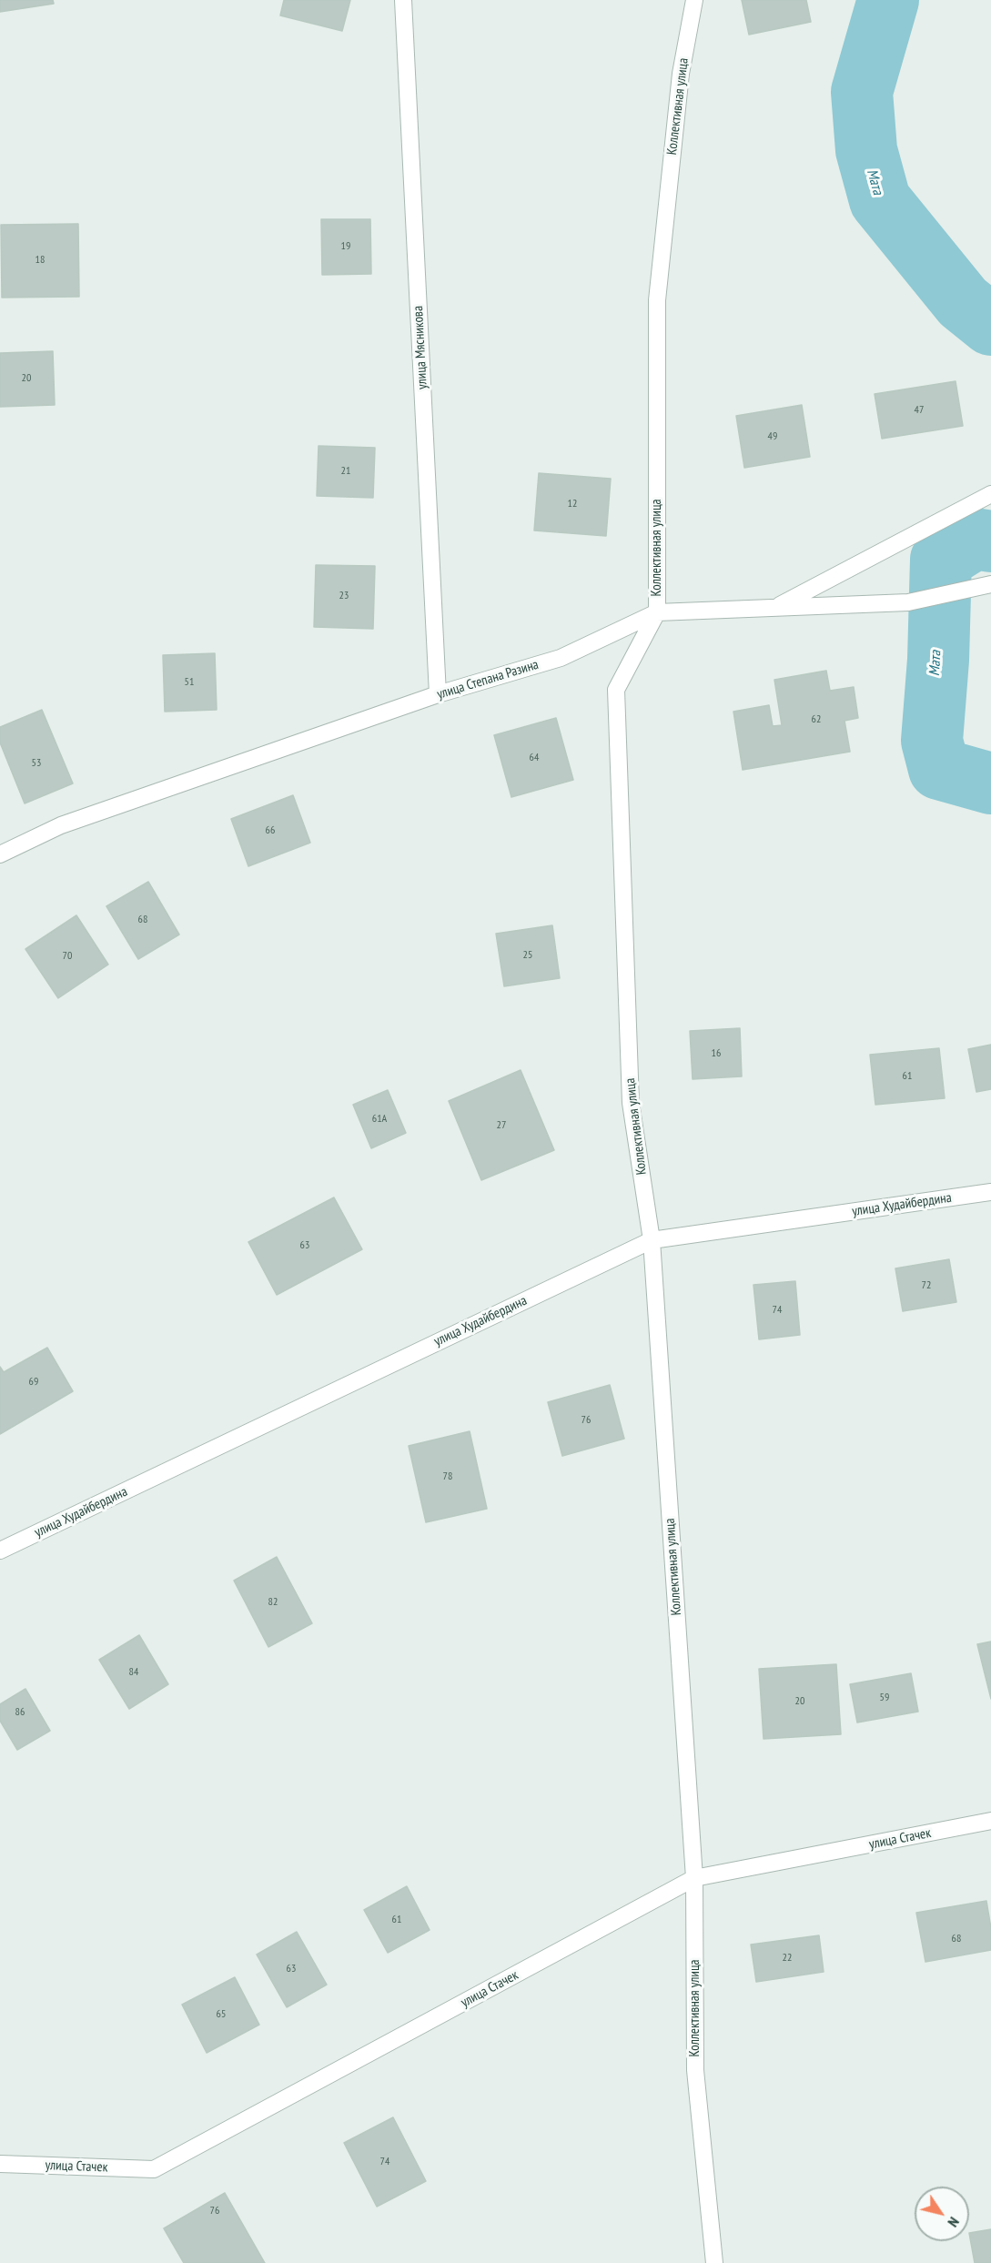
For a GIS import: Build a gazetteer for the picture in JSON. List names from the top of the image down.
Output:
{
  "streets": {
    "street": [
      "Коллективная улица",
      "улица Мясникова",
      "улица Степана Разина",
      "улица Худайбердина",
      "улица Стачек"
    ]
  },
  "crossings": [
    ["Коллективная улица", "улица Степана Разина"],
    ["Коллективная улица", "улица Худайбердина"],
    ["Коллективная улица", "улица Стачек"],
    ["улица Мясникова", "улица Степана Разина"]
  ],
  "water": ["Мата"],
  "house_numbers": [
    "19",
    "18",
    "20",
    "47",
    "49",
    "21",
    "12",
    "23",
    "51",
    "62",
    "64",
    "53",
    "66",
    "68",
    "25",
    "70",
    "16",
    "61",
    "61А",
    "27",
    "63",
    "72",
    "74",
    "69",
    "76",
    "78",
    "82",
    "84",
    "59",
    "20",
    "86",
    "61",
    "68",
    "22",
    "63",
    "65",
    "74",
    "76"
  ],
  "north": "bottom right"
}
